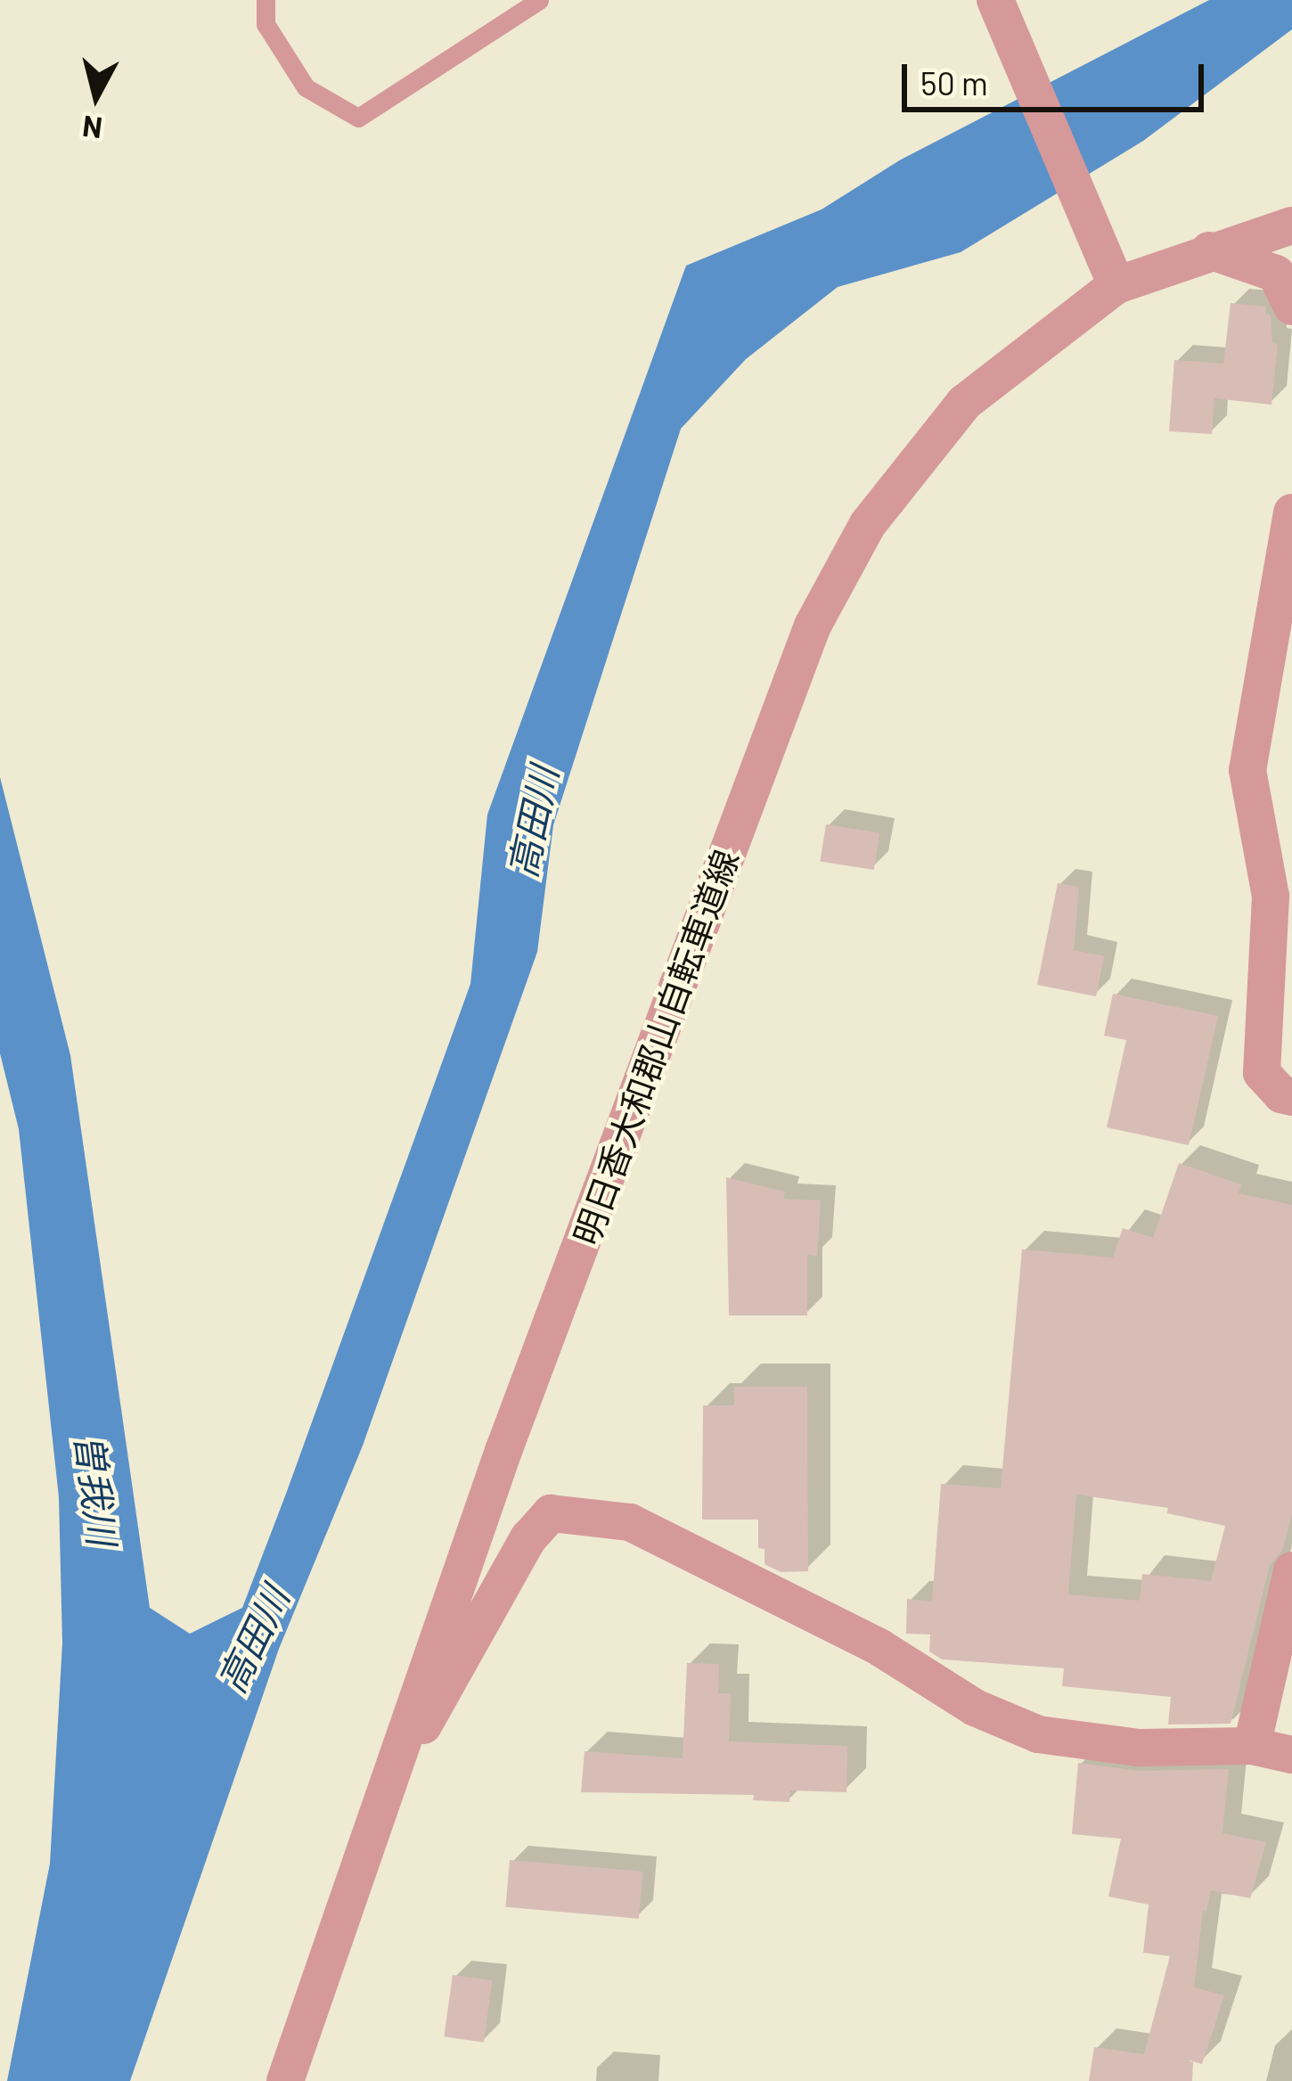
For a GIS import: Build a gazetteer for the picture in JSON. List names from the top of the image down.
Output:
{
  "streets": {
    "street": ["明日香大和郡山自転車道線"]
  },
  "water": ["高田川", "曽我川"],
  "scale_bar": "50 m",
  "north": "bottom"
}
